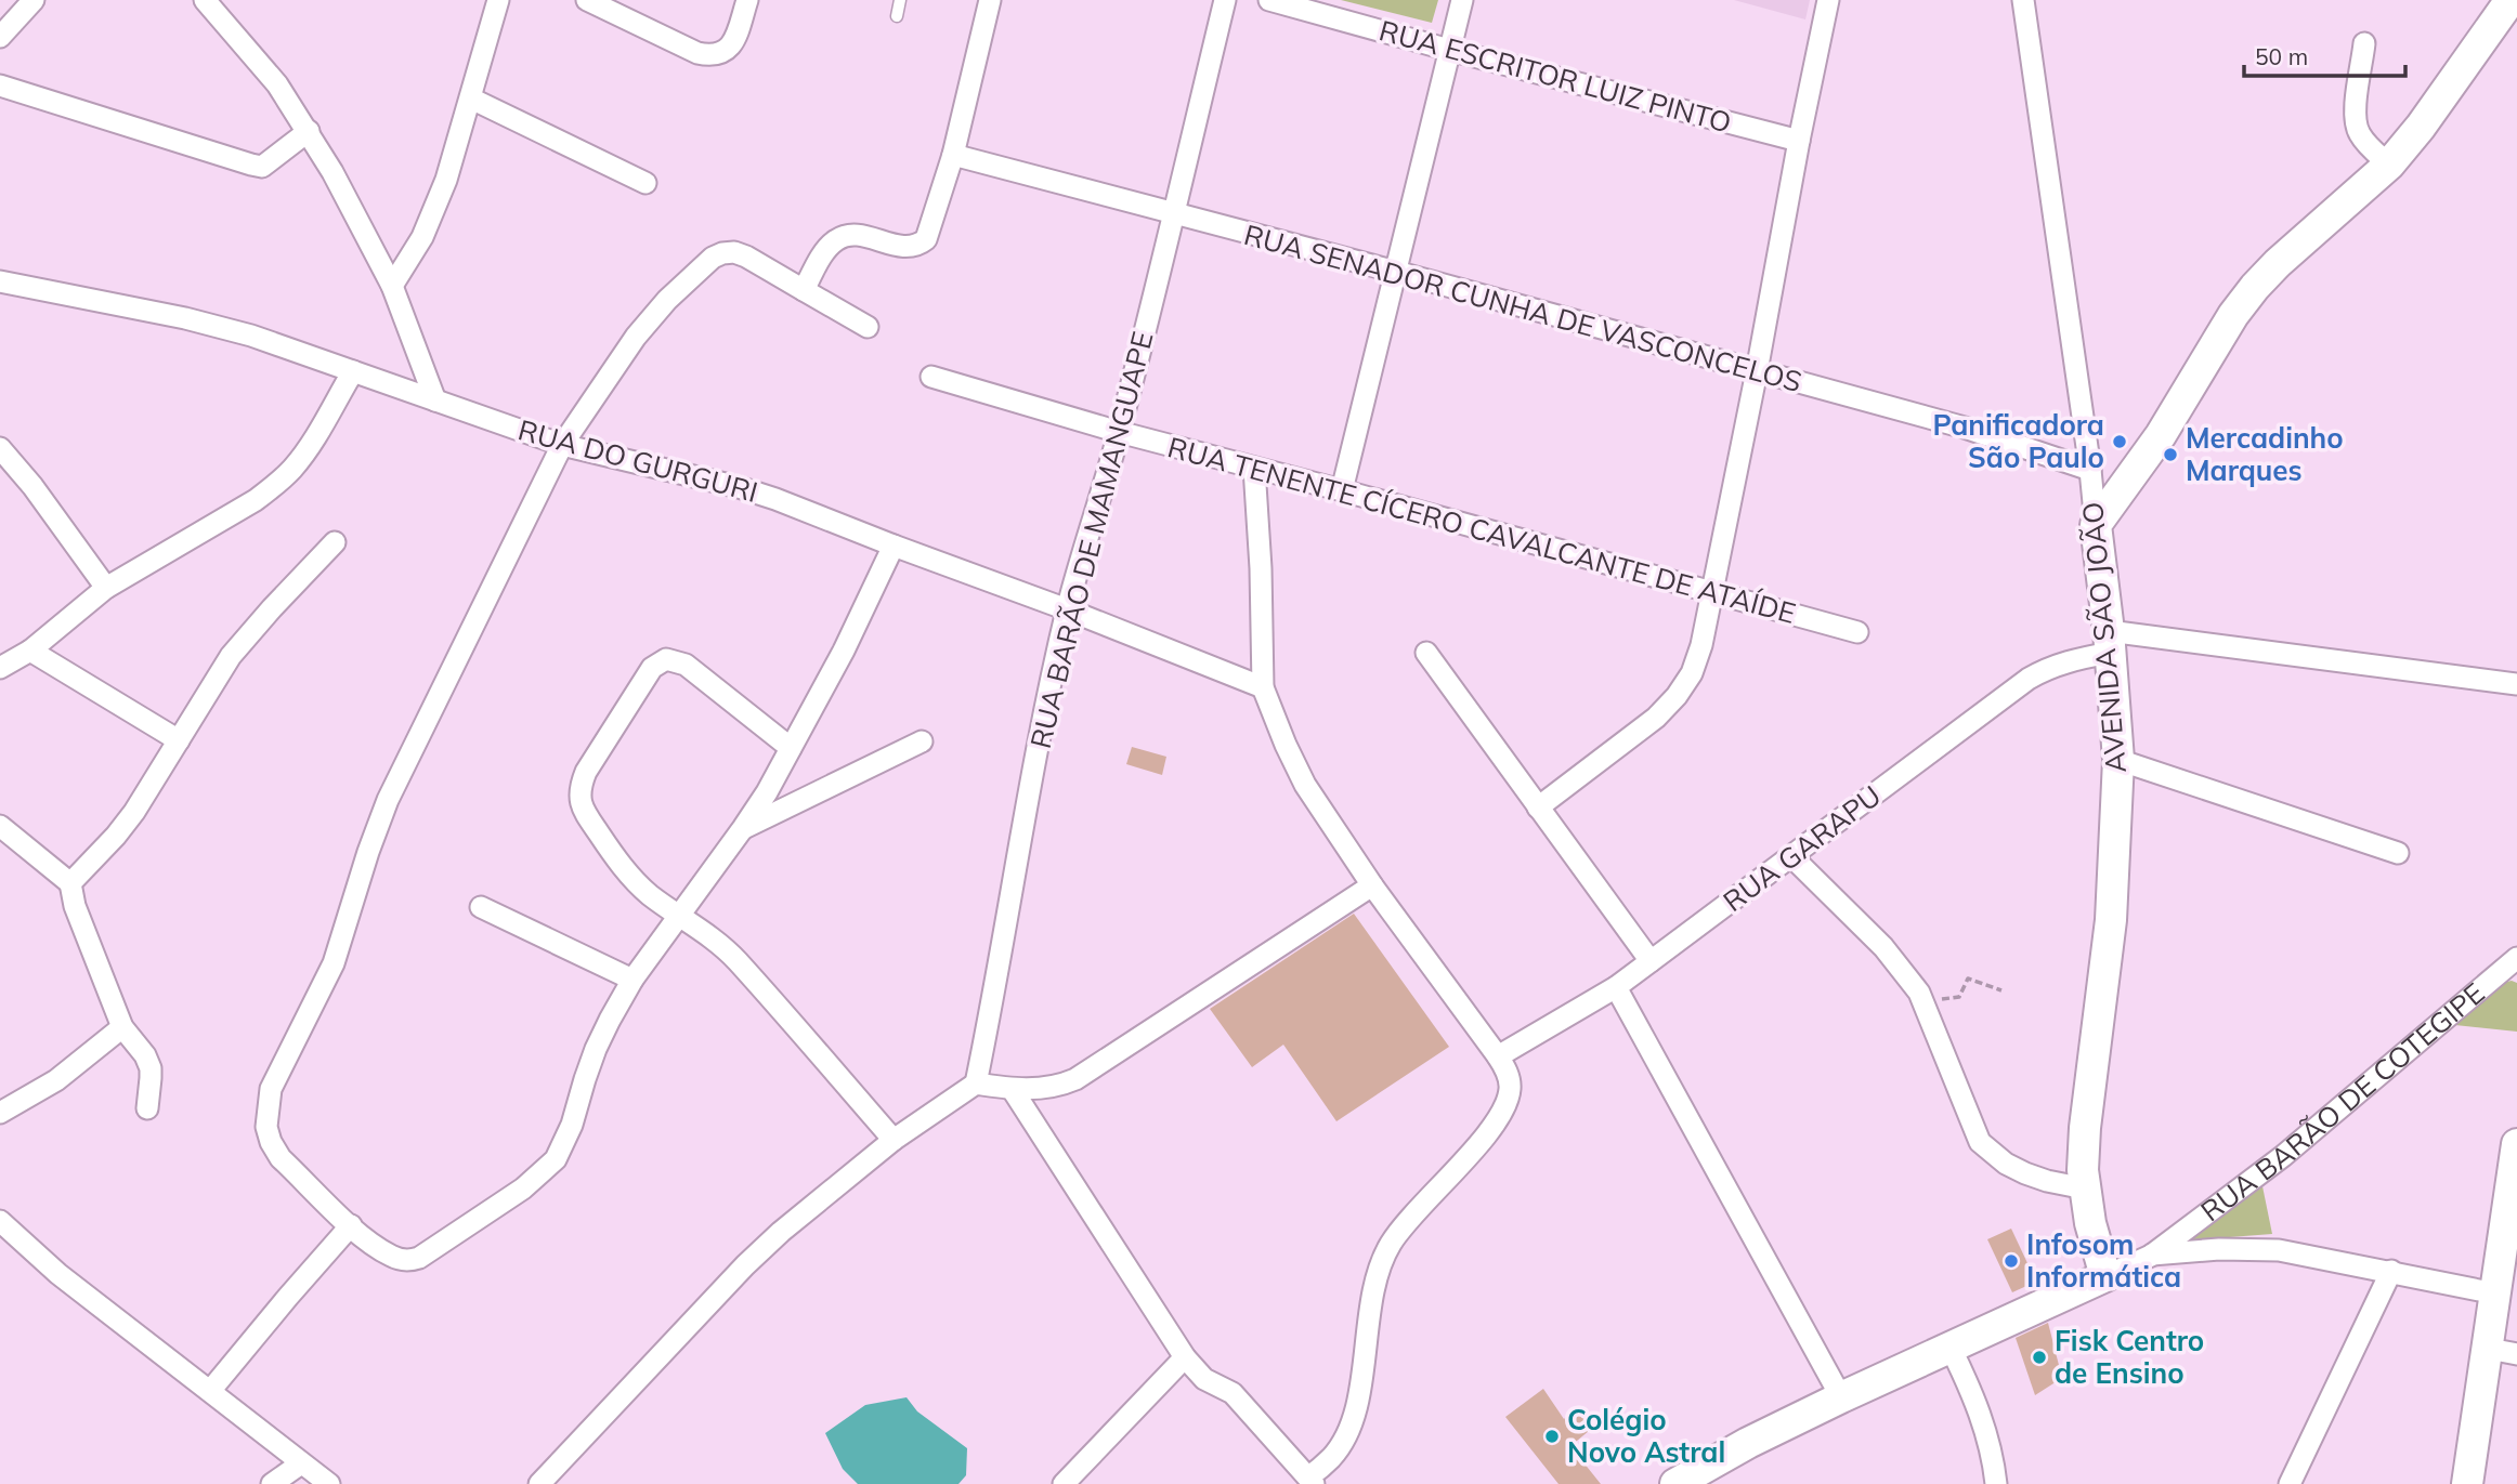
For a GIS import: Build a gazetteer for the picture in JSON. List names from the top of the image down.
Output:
{
  "streets": {
    "main road": ["AVENIDA SÃO JOÃO", "RUA BARÃO DE COTEGIPE"],
    "street": [
      "RUA ESCRITOR LUIZ PINTO",
      "RUA SENADOR CUNHA DE VASCONCELOS",
      "RUA DO GURGURI",
      "RUA TENENTE CÍCERO CAVALCANTE DE ATAÍDE",
      "RUA BARÃO DE MAMANGUAPE",
      "RUA GARAPU"
    ]
  },
  "crossings": [
    ["RUA SENADOR CUNHA DE VASCONCELOS", "RUA BARÃO DE MAMANGUAPE"],
    ["RUA SENADOR CUNHA DE VASCONCELOS", "AVENIDA SÃO JOÃO"],
    ["RUA DO GURGURI", "RUA BARÃO DE MAMANGUAPE"],
    ["RUA TENENTE CÍCERO CAVALCANTE DE ATAÍDE", "RUA BARÃO DE MAMANGUAPE"],
    ["AVENIDA SÃO JOÃO", "RUA GARAPU"],
    ["AVENIDA SÃO JOÃO", "RUA BARÃO DE COTEGIPE"]
  ],
  "places": [
    "Panificadora São Paulo",
    "Mercadinho Marques",
    "Infosom Informática",
    "Fisk Centro de Ensino",
    "Colégio Novo Astral"
  ],
  "scale_bar": "50 m"
}
